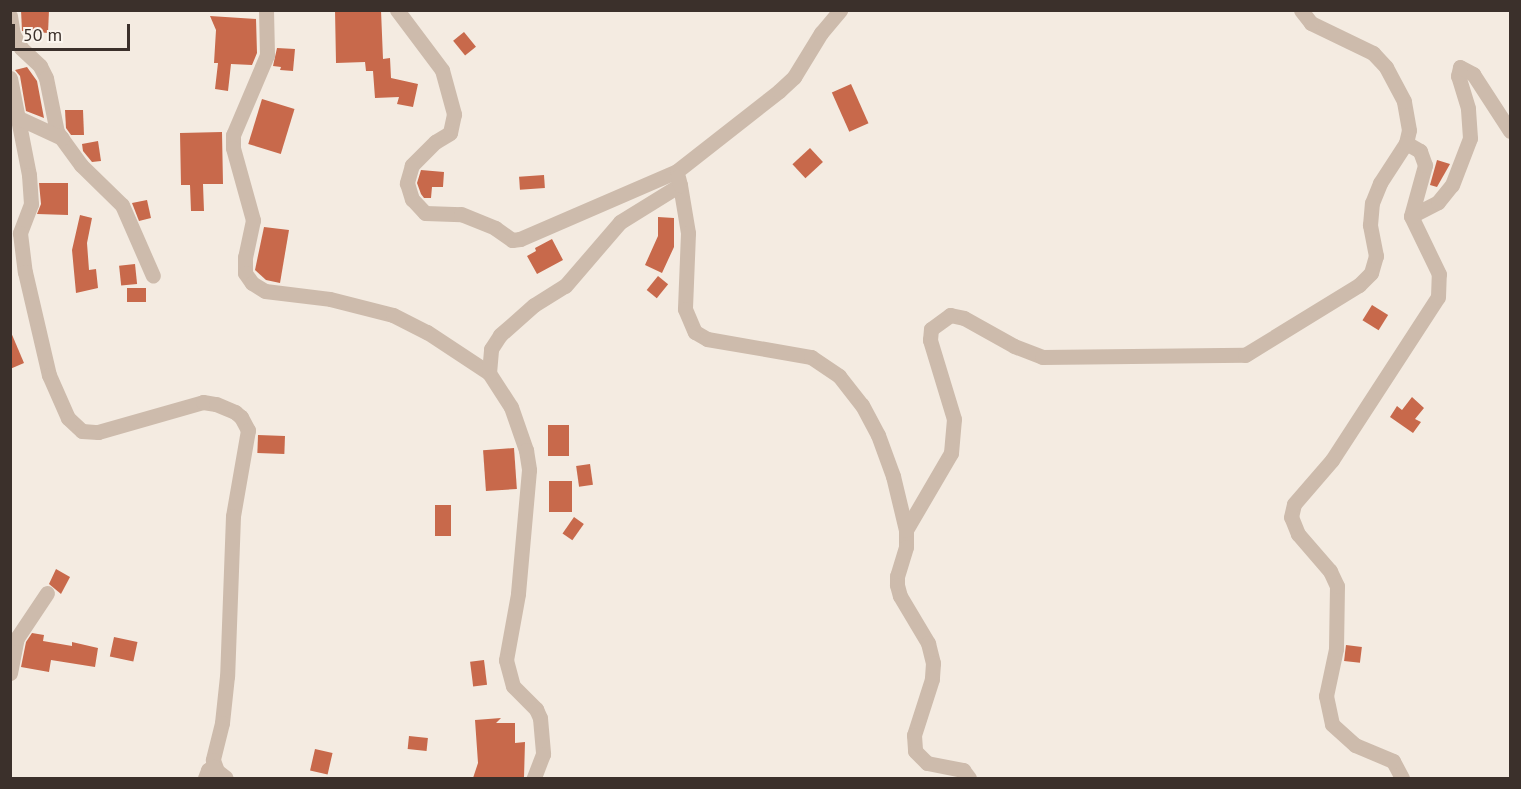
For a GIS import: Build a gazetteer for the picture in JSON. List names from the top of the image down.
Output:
{
  "scale_bar": "50 m"
}
